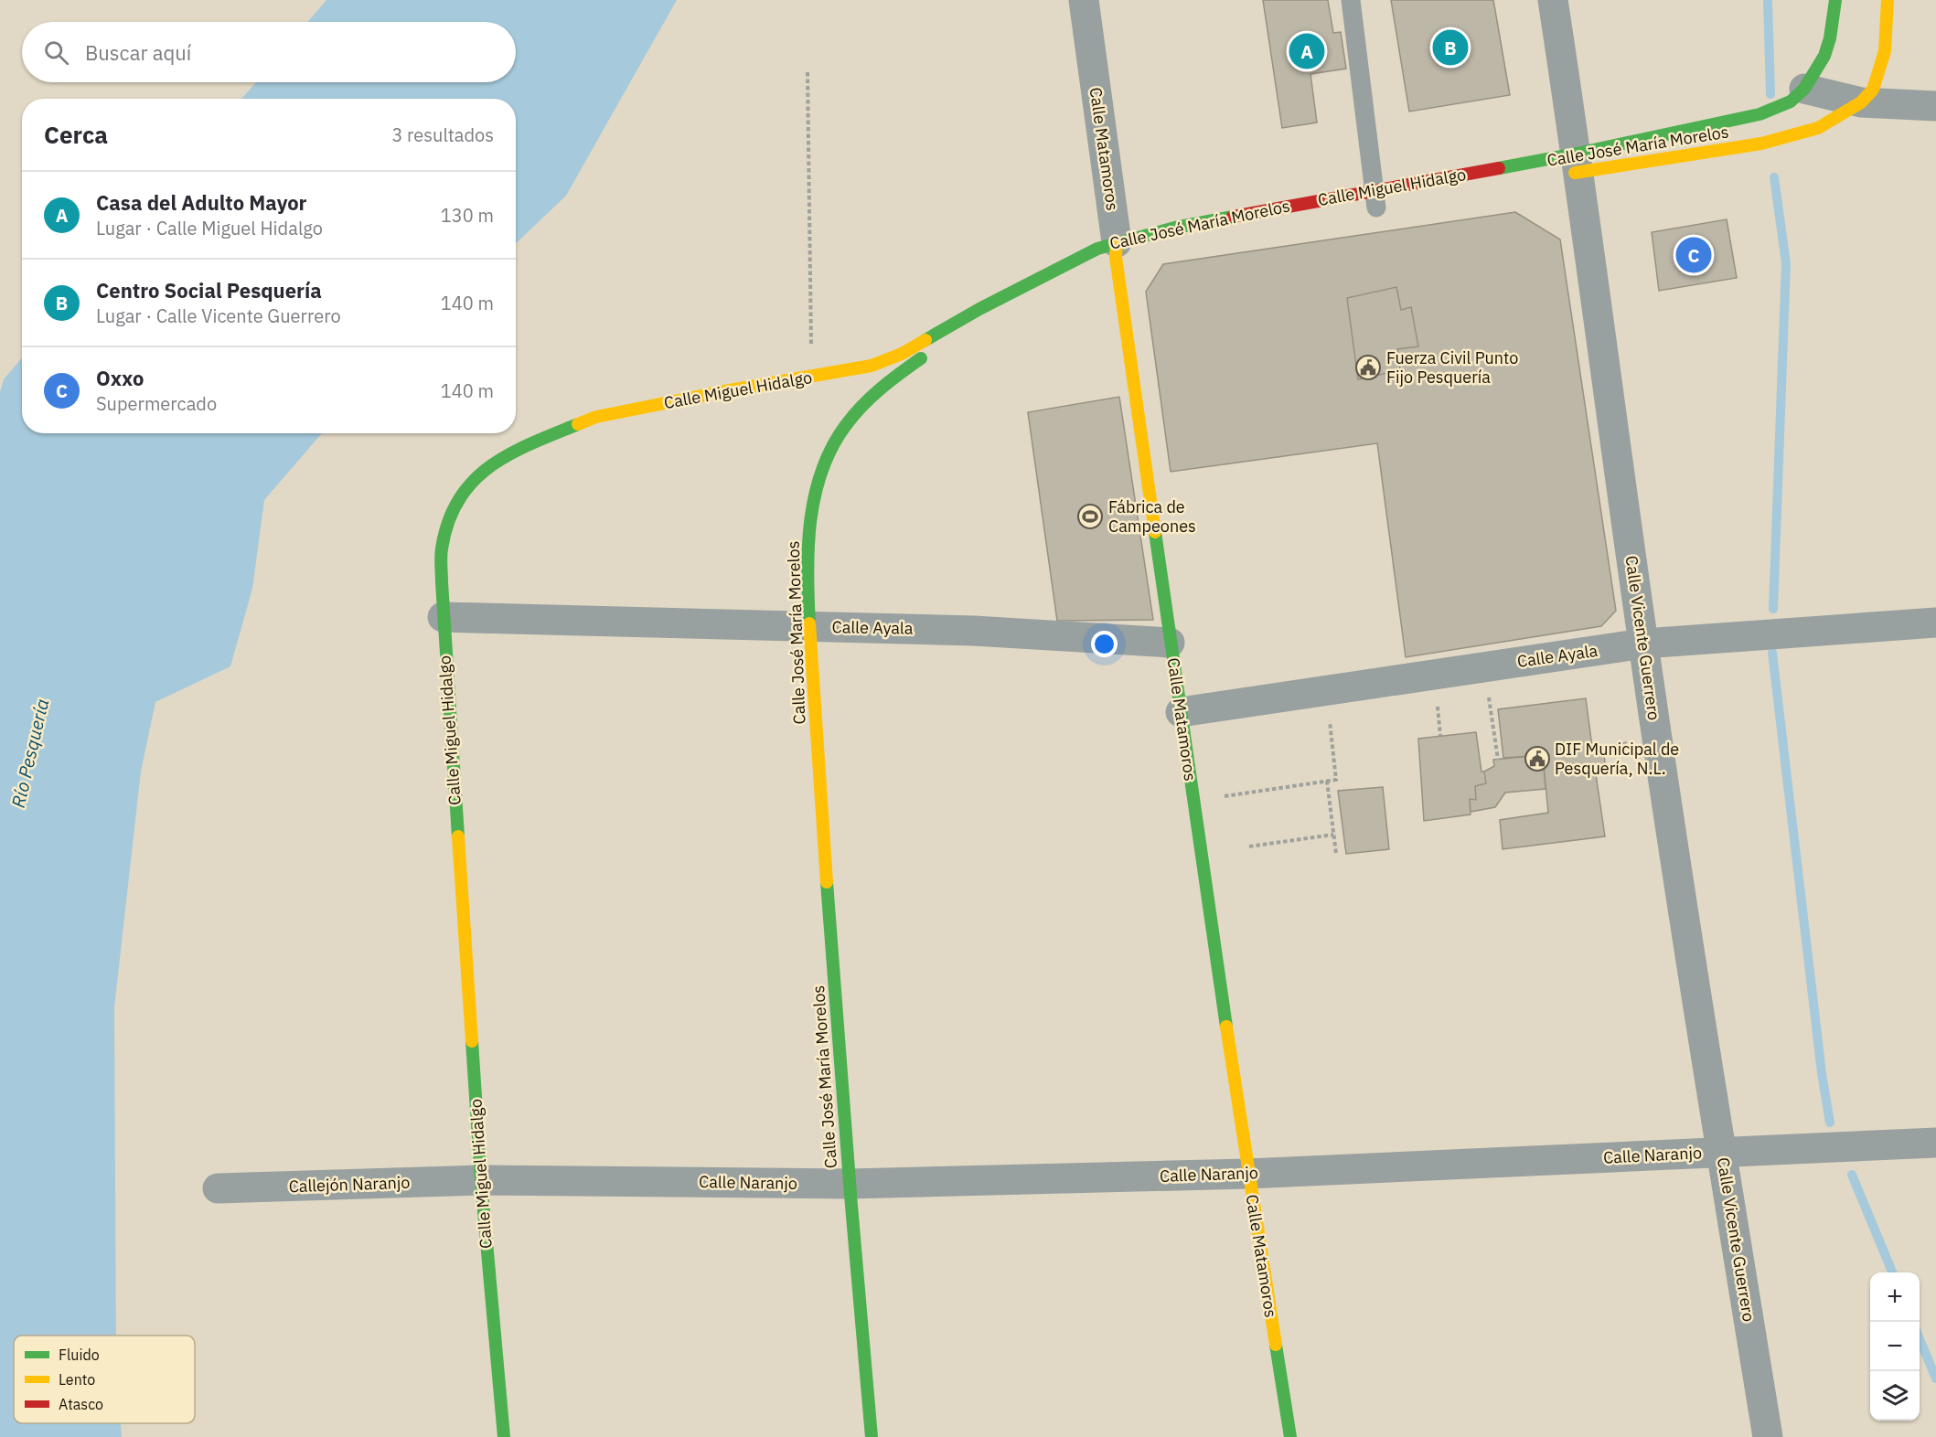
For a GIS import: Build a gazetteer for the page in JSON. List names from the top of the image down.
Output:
{
  "streets": {
    "main road": ["Calle José María Morelos", "Calle Matamoros", "Calle Miguel Hidalgo"],
    "street": [
      "Calle Ayala",
      "Calle Vicente Guerrero",
      "Calle Naranjo",
      "Callejón Naranjo"
    ]
  },
  "crossings": [
    ["Calle José María Morelos", "Calle Miguel Hidalgo"],
    ["Calle José María Morelos", "Calle Ayala"],
    ["Calle José María Morelos", "Calle Vicente Guerrero"],
    ["Calle José María Morelos", "Calle Naranjo"],
    ["Calle Matamoros", "Calle Miguel Hidalgo"],
    ["Calle Matamoros", "Calle Ayala"],
    ["Calle Matamoros", "Calle Naranjo"],
    ["Calle Miguel Hidalgo", "Calle Ayala"],
    ["Calle Miguel Hidalgo", "Calle Vicente Guerrero"],
    ["Calle Miguel Hidalgo", "Calle Naranjo"],
    ["Calle Miguel Hidalgo", "Callejón Naranjo"],
    ["Calle Ayala", "Calle Vicente Guerrero"],
    ["Calle Vicente Guerrero", "Calle Naranjo"],
    ["Calle Naranjo", "Callejón Naranjo"]
  ],
  "water": ["Río Pesquería"],
  "places": {
    "public building": ["Fuerza Civil Punto Fijo Pesquería", "DIF Municipal de Pesquería, N.L."],
    "sports": ["Fábrica de Campeones"]
  },
  "legend": ["Fluido", "Lento", "Atasco"],
  "page": {
    "search": "Buscar aquí",
    "pins": ["B", "A", "C"],
    "heading": ["Cerca", "3 resultados"],
    "list": [
      {
        "mark": "A",
        "name": "Casa del Adulto Mayor",
        "note": "Lugar · Calle Miguel Hidalgo",
        "value": "130 m"
      },
      {
        "mark": "B",
        "name": "Centro Social Pesquería",
        "note": "Lugar · Calle Vicente Guerrero",
        "value": "140 m"
      },
      {
        "mark": "C",
        "name": "Oxxo",
        "note": "Supermercado",
        "value": "140 m"
      }
    ],
    "map_buttons": ["+", "−"]
  }
}
